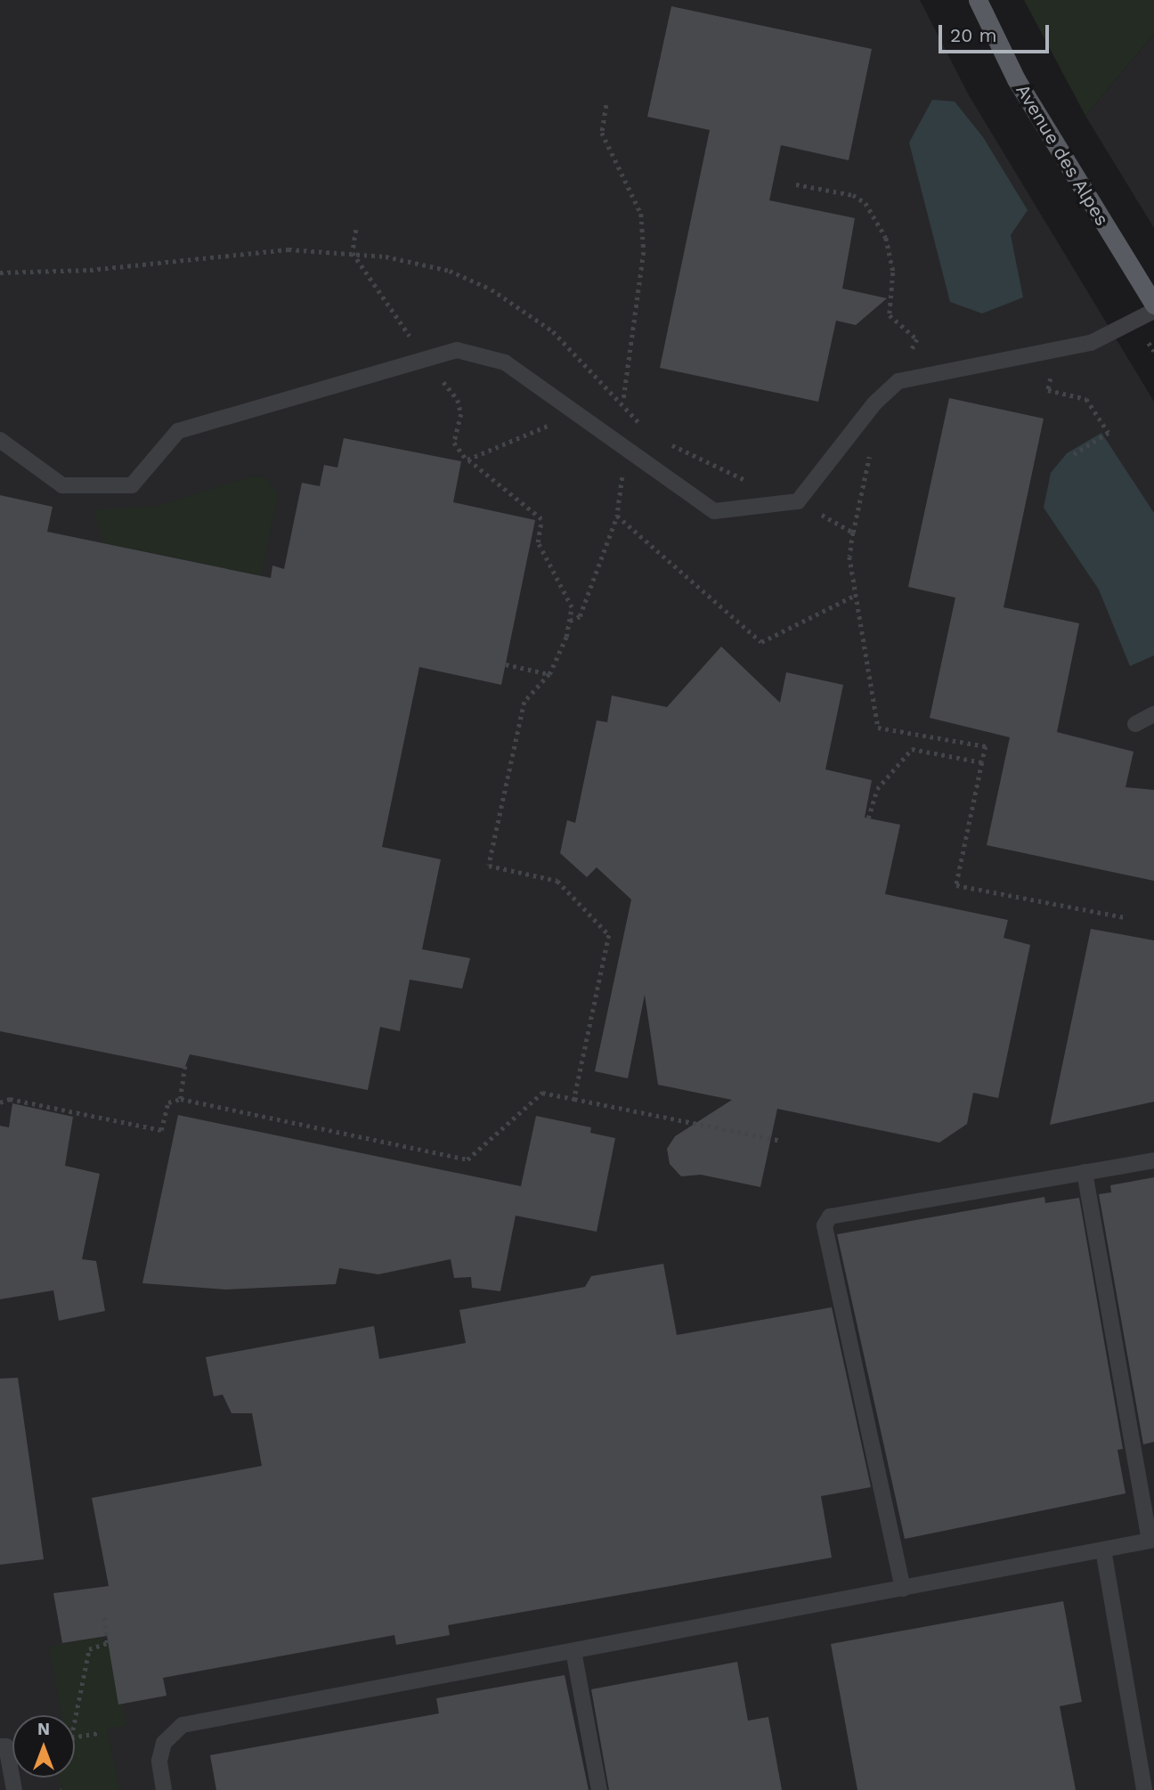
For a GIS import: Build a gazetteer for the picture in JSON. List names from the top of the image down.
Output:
{
  "streets": {
    "main road": ["Avenue des Alpes"]
  },
  "scale_bar": "20 m",
  "north": "top"
}
